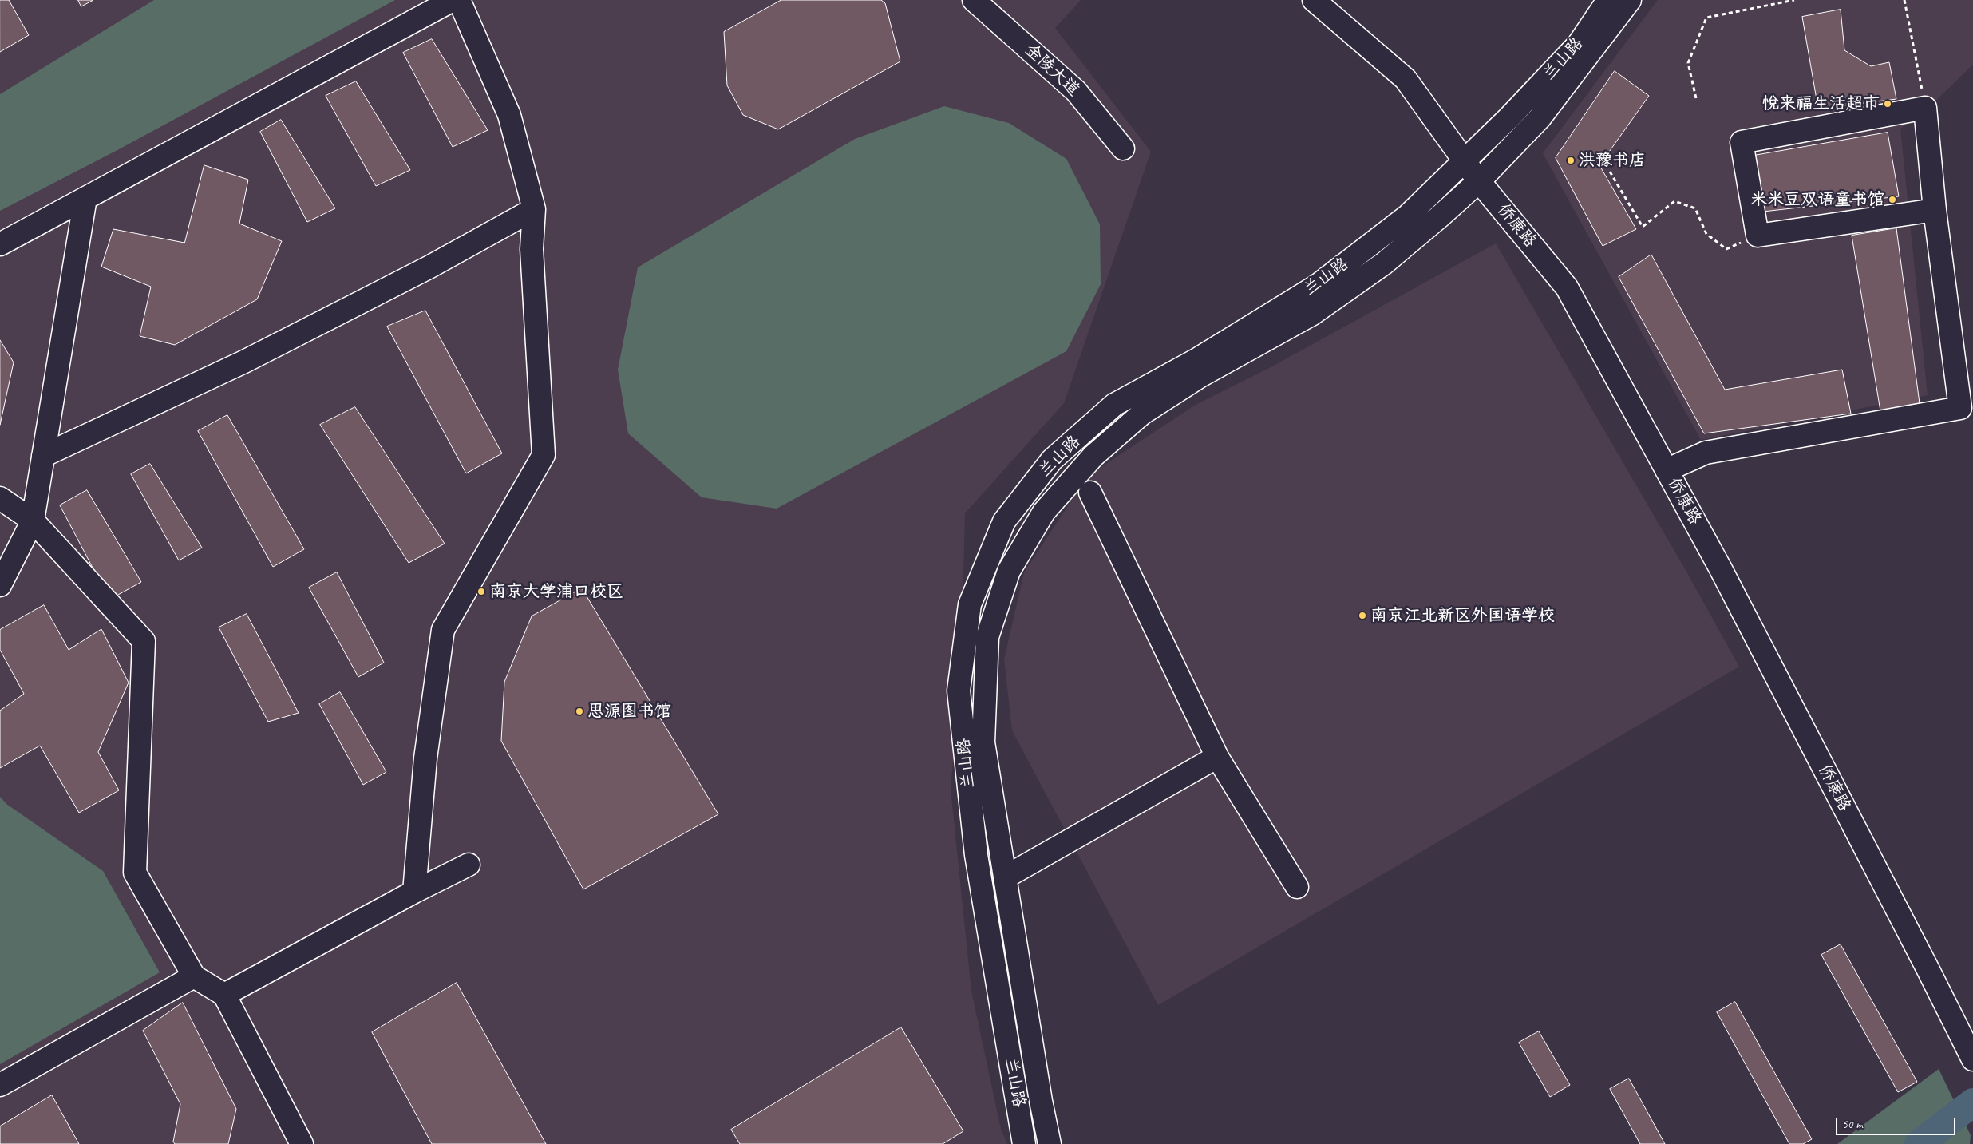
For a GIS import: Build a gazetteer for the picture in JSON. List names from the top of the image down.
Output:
{
  "streets": {
    "street": ["兰山路", "金陵大道", "侨康路"]
  },
  "crossings": [
    ["兰山路", "侨康路"]
  ],
  "places": [
    "悦来福生活超市",
    "洪豫书店",
    "米米豆双语童书馆",
    "南京大学浦口校区",
    "南京江北新区外国语学校",
    "思源图书馆"
  ],
  "scale_bar": "50 m"
}
